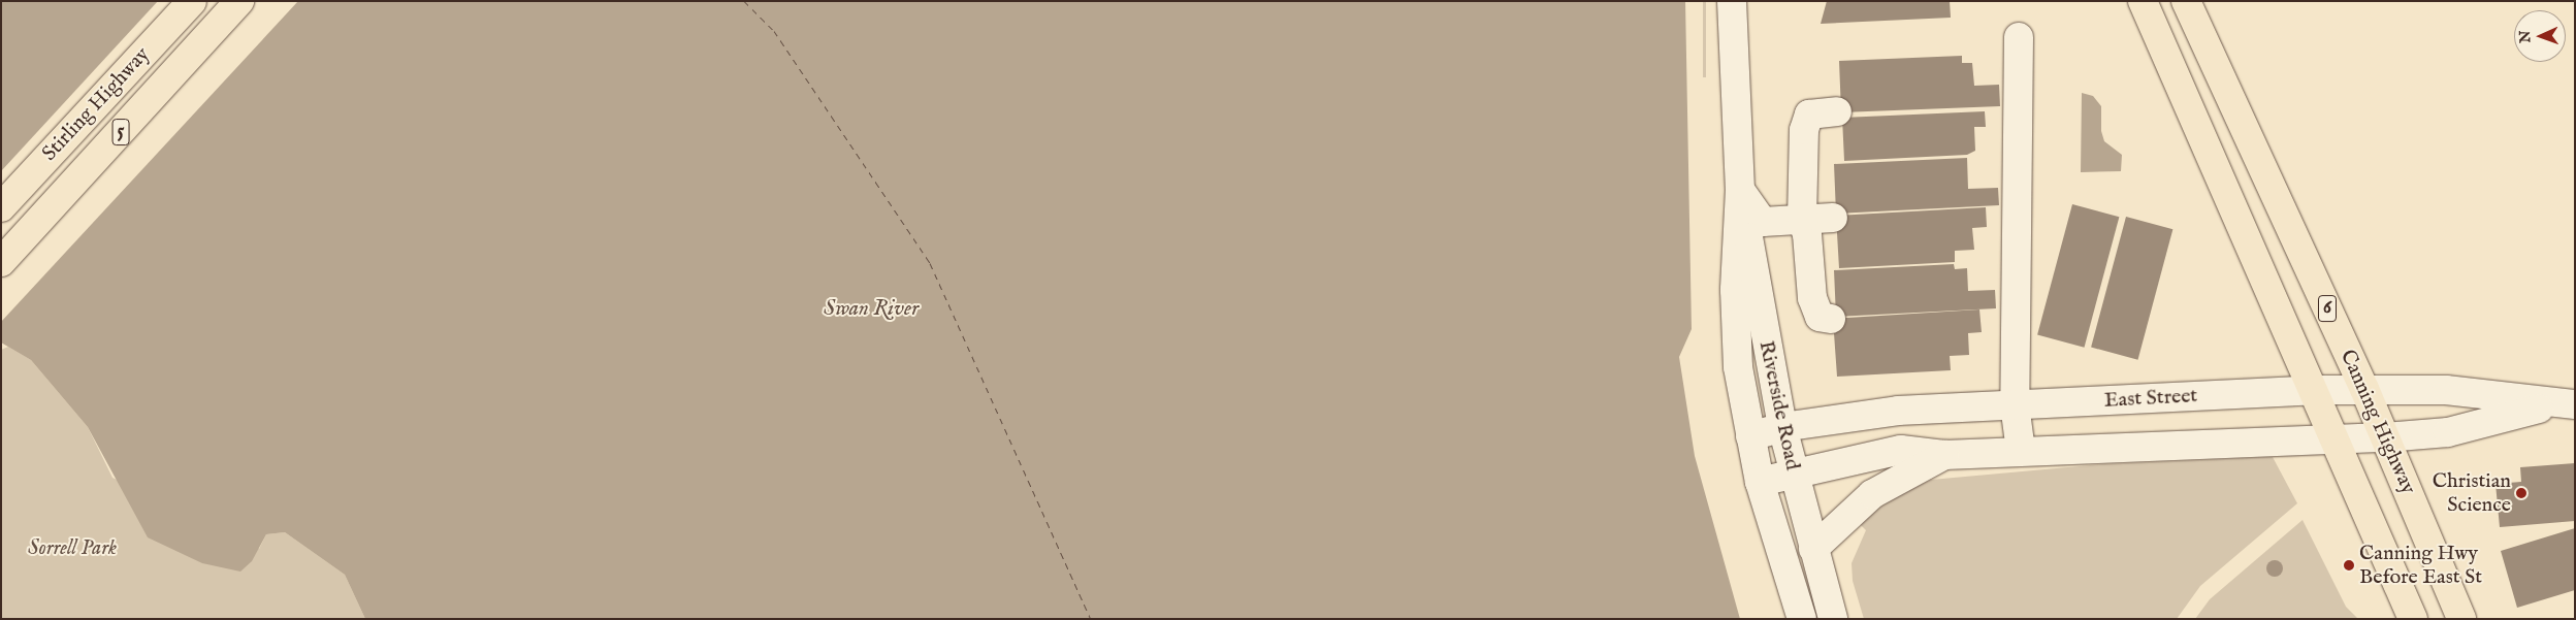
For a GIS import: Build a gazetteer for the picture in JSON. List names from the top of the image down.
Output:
{
  "streets": {
    "main road": [
      "Stirling Highway",
      "5",
      "6",
      "Canning Highway"
    ],
    "street": ["East Street", "Riverside Road"]
  },
  "crossings": [
    ["East Street", "Riverside Road"],
    ["East Street", "Canning Highway"]
  ],
  "water": ["Swan River"],
  "parks": ["Sorrell Park"],
  "places": ["Christian Science", "Canning Hwy Before East St"],
  "north": "left"
}
